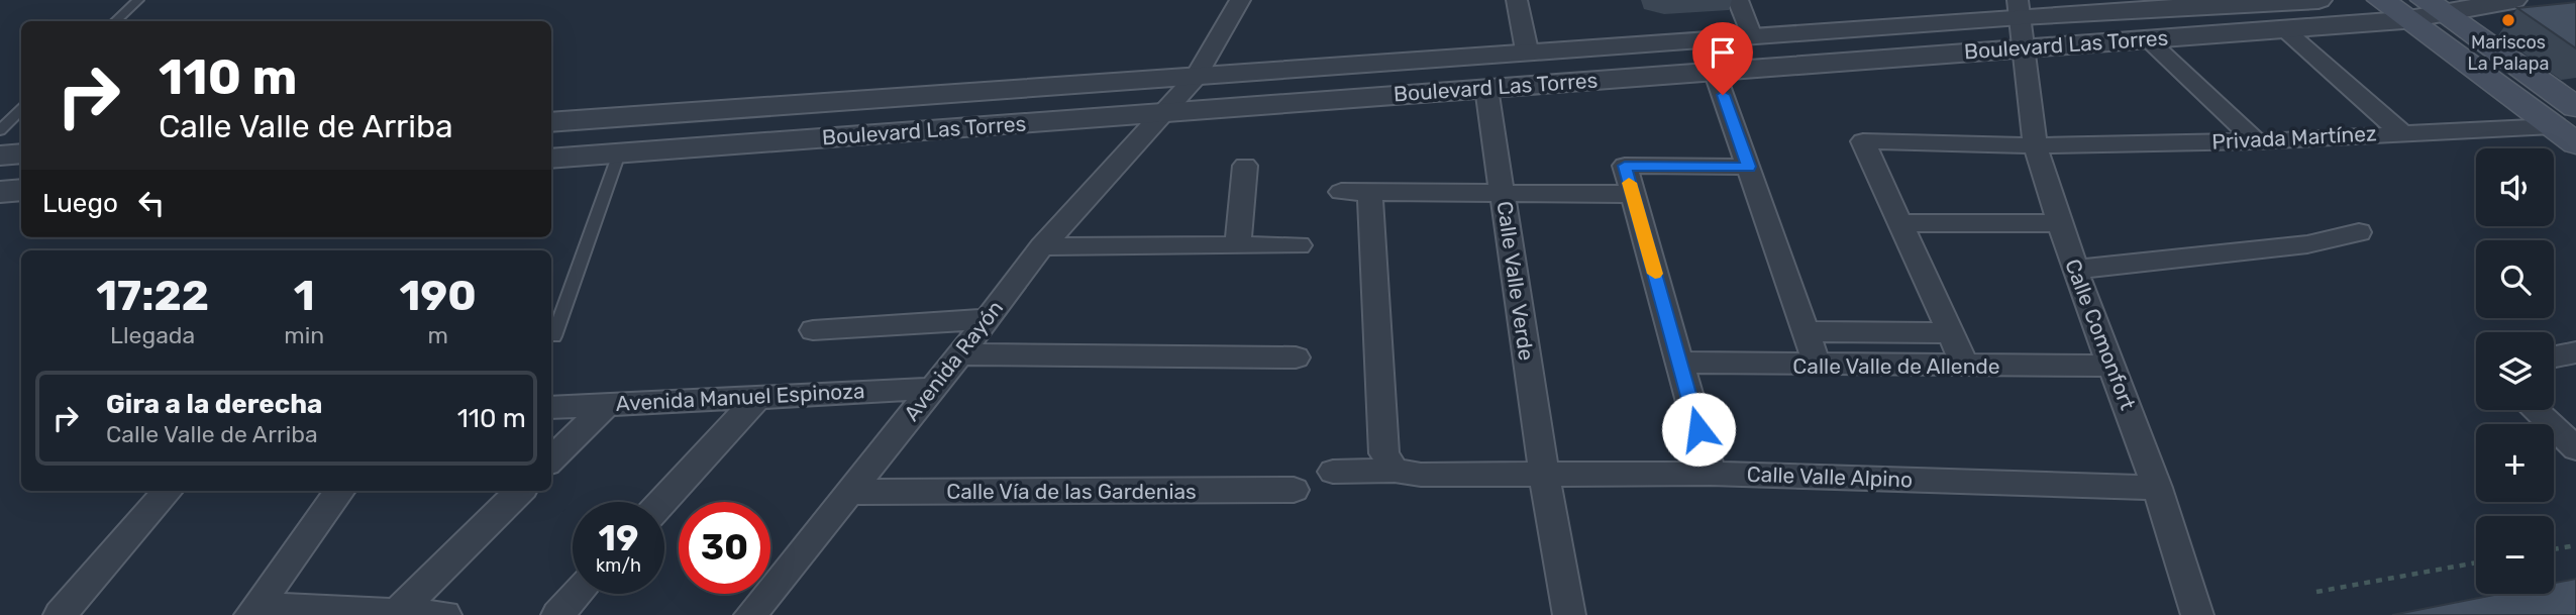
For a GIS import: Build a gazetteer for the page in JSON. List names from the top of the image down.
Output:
{
  "streets": {
    "street": [
      "Boulevard Las Torres",
      "Privada Martínez",
      "Calle Valle Verde",
      "Calle Comonfort",
      "Avenida Rayón",
      "Calle Valle de Allende",
      "Avenida Manuel Espinoza",
      "Calle Valle Alpino",
      "Calle Vía de las Gardenias"
    ]
  },
  "crossings": [
    ["Boulevard Las Torres", "Calle Valle Verde"],
    ["Boulevard Las Torres", "Calle Comonfort"],
    ["Boulevard Las Torres", "Avenida Rayón"],
    ["Privada Martínez", "Calle Comonfort"],
    ["Calle Valle Verde", "Calle Valle Alpino"],
    ["Calle Comonfort", "Calle Valle de Allende"],
    ["Calle Comonfort", "Calle Valle Alpino"],
    ["Avenida Rayón", "Avenida Manuel Espinoza"],
    ["Avenida Rayón", "Calle Vía de las Gardenias"]
  ],
  "places": ["Mariscos La Palapa"],
  "page": {
    "turn": ["110 m", "Calle Valle de Arriba"],
    "map_buttons": ["+", "−"],
    "then": "Luego",
    "eta": [
      "17:22",
      "Llegada",
      "1",
      "min",
      "190",
      "m"
    ],
    "list": [
      {
        "name": "Gira a la derecha",
        "note": "Calle Valle de Arriba",
        "value": "110 m"
      }
    ],
    "speed": "19 km/h",
    "limit": "30"
  }
}
